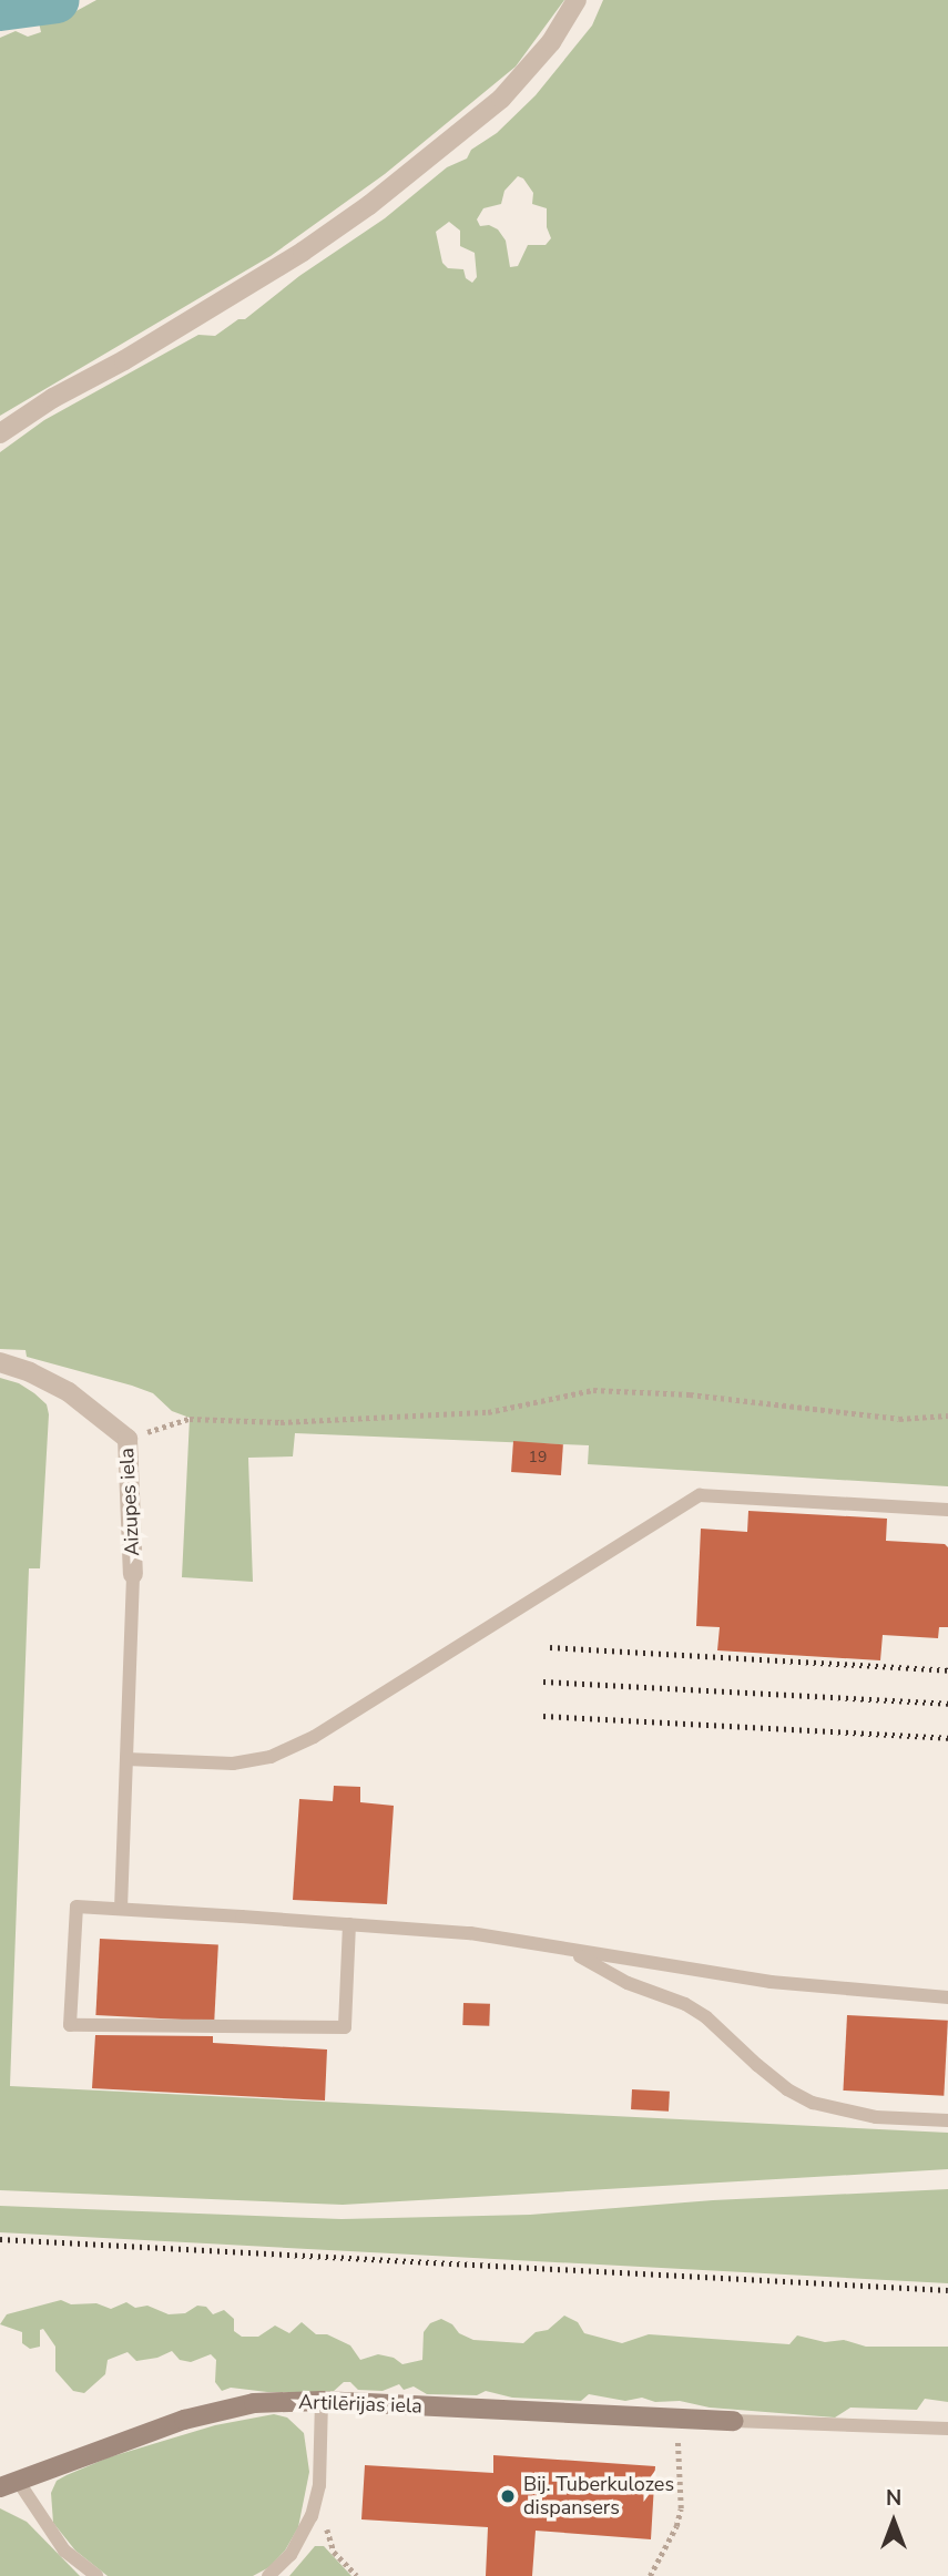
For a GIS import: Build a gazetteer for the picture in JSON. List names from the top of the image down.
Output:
{
  "streets": {
    "street": ["Aizupes iela", "Artilērijas iela"]
  },
  "places": ["Bij. Tuberkulozes dispansers"],
  "house_numbers": ["19"],
  "north": "top"
}
